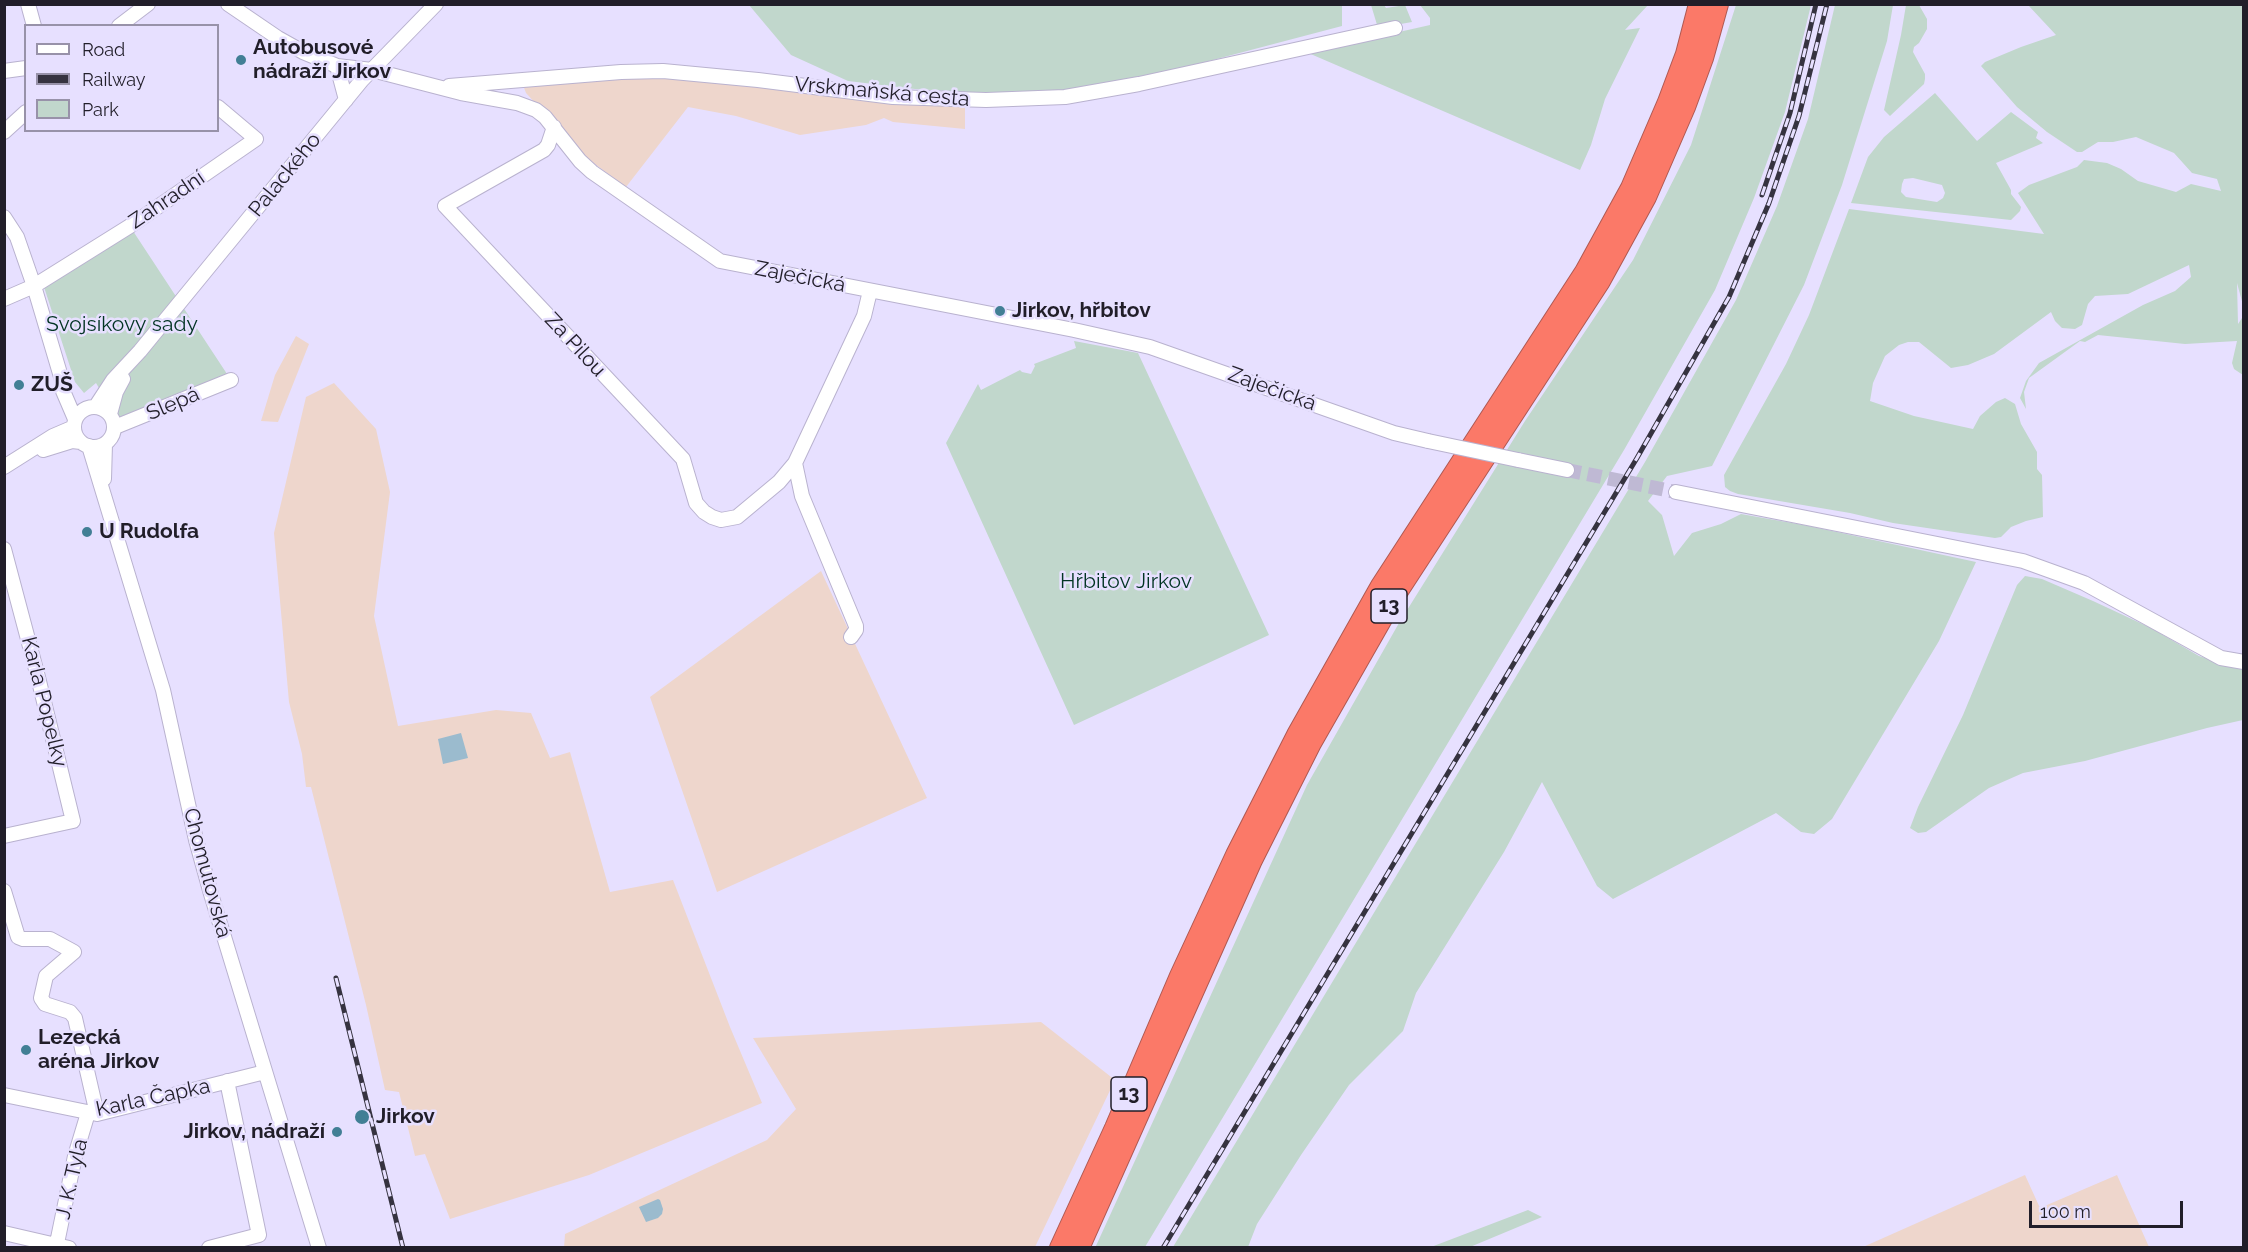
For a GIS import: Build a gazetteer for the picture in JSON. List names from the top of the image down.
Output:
{
  "streets": {
    "highway": ["13"],
    "street": [
      "Vrskmaňská cesta",
      "Palackého",
      "Zahradní",
      "Zaječická",
      "Za Pilou",
      "Slepá",
      "Karla Popelky",
      "Chomutovská",
      "Karla Čapka",
      "J. K. Tyla"
    ]
  },
  "crossings": [
    ["Vrskmaňská cesta", "Zaječická"],
    ["Palackého", "Zaječická"],
    ["Palackého", "Slepá"],
    ["Palackého", "Chomutovská"],
    ["Zahradní", "Chomutovská"],
    ["Zaječická", "Za Pilou"],
    ["Slepá", "Chomutovská"],
    ["Chomutovská", "Karla Čapka"],
    ["Karla Čapka", "J. K. Tyla"]
  ],
  "parks": ["Svojsíkovy sady", "Hřbitov Jirkov"],
  "places": [
    "Autobusové nádraží Jirkov",
    "Jirkov, hřbitov",
    "ZUŠ",
    "U Rudolfa",
    "Lezecká aréna Jirkov",
    "Jirkov",
    "Jirkov, nádraží"
  ],
  "legend": ["Road", "Railway", "Park"],
  "scale_bar": "100 m"
}
